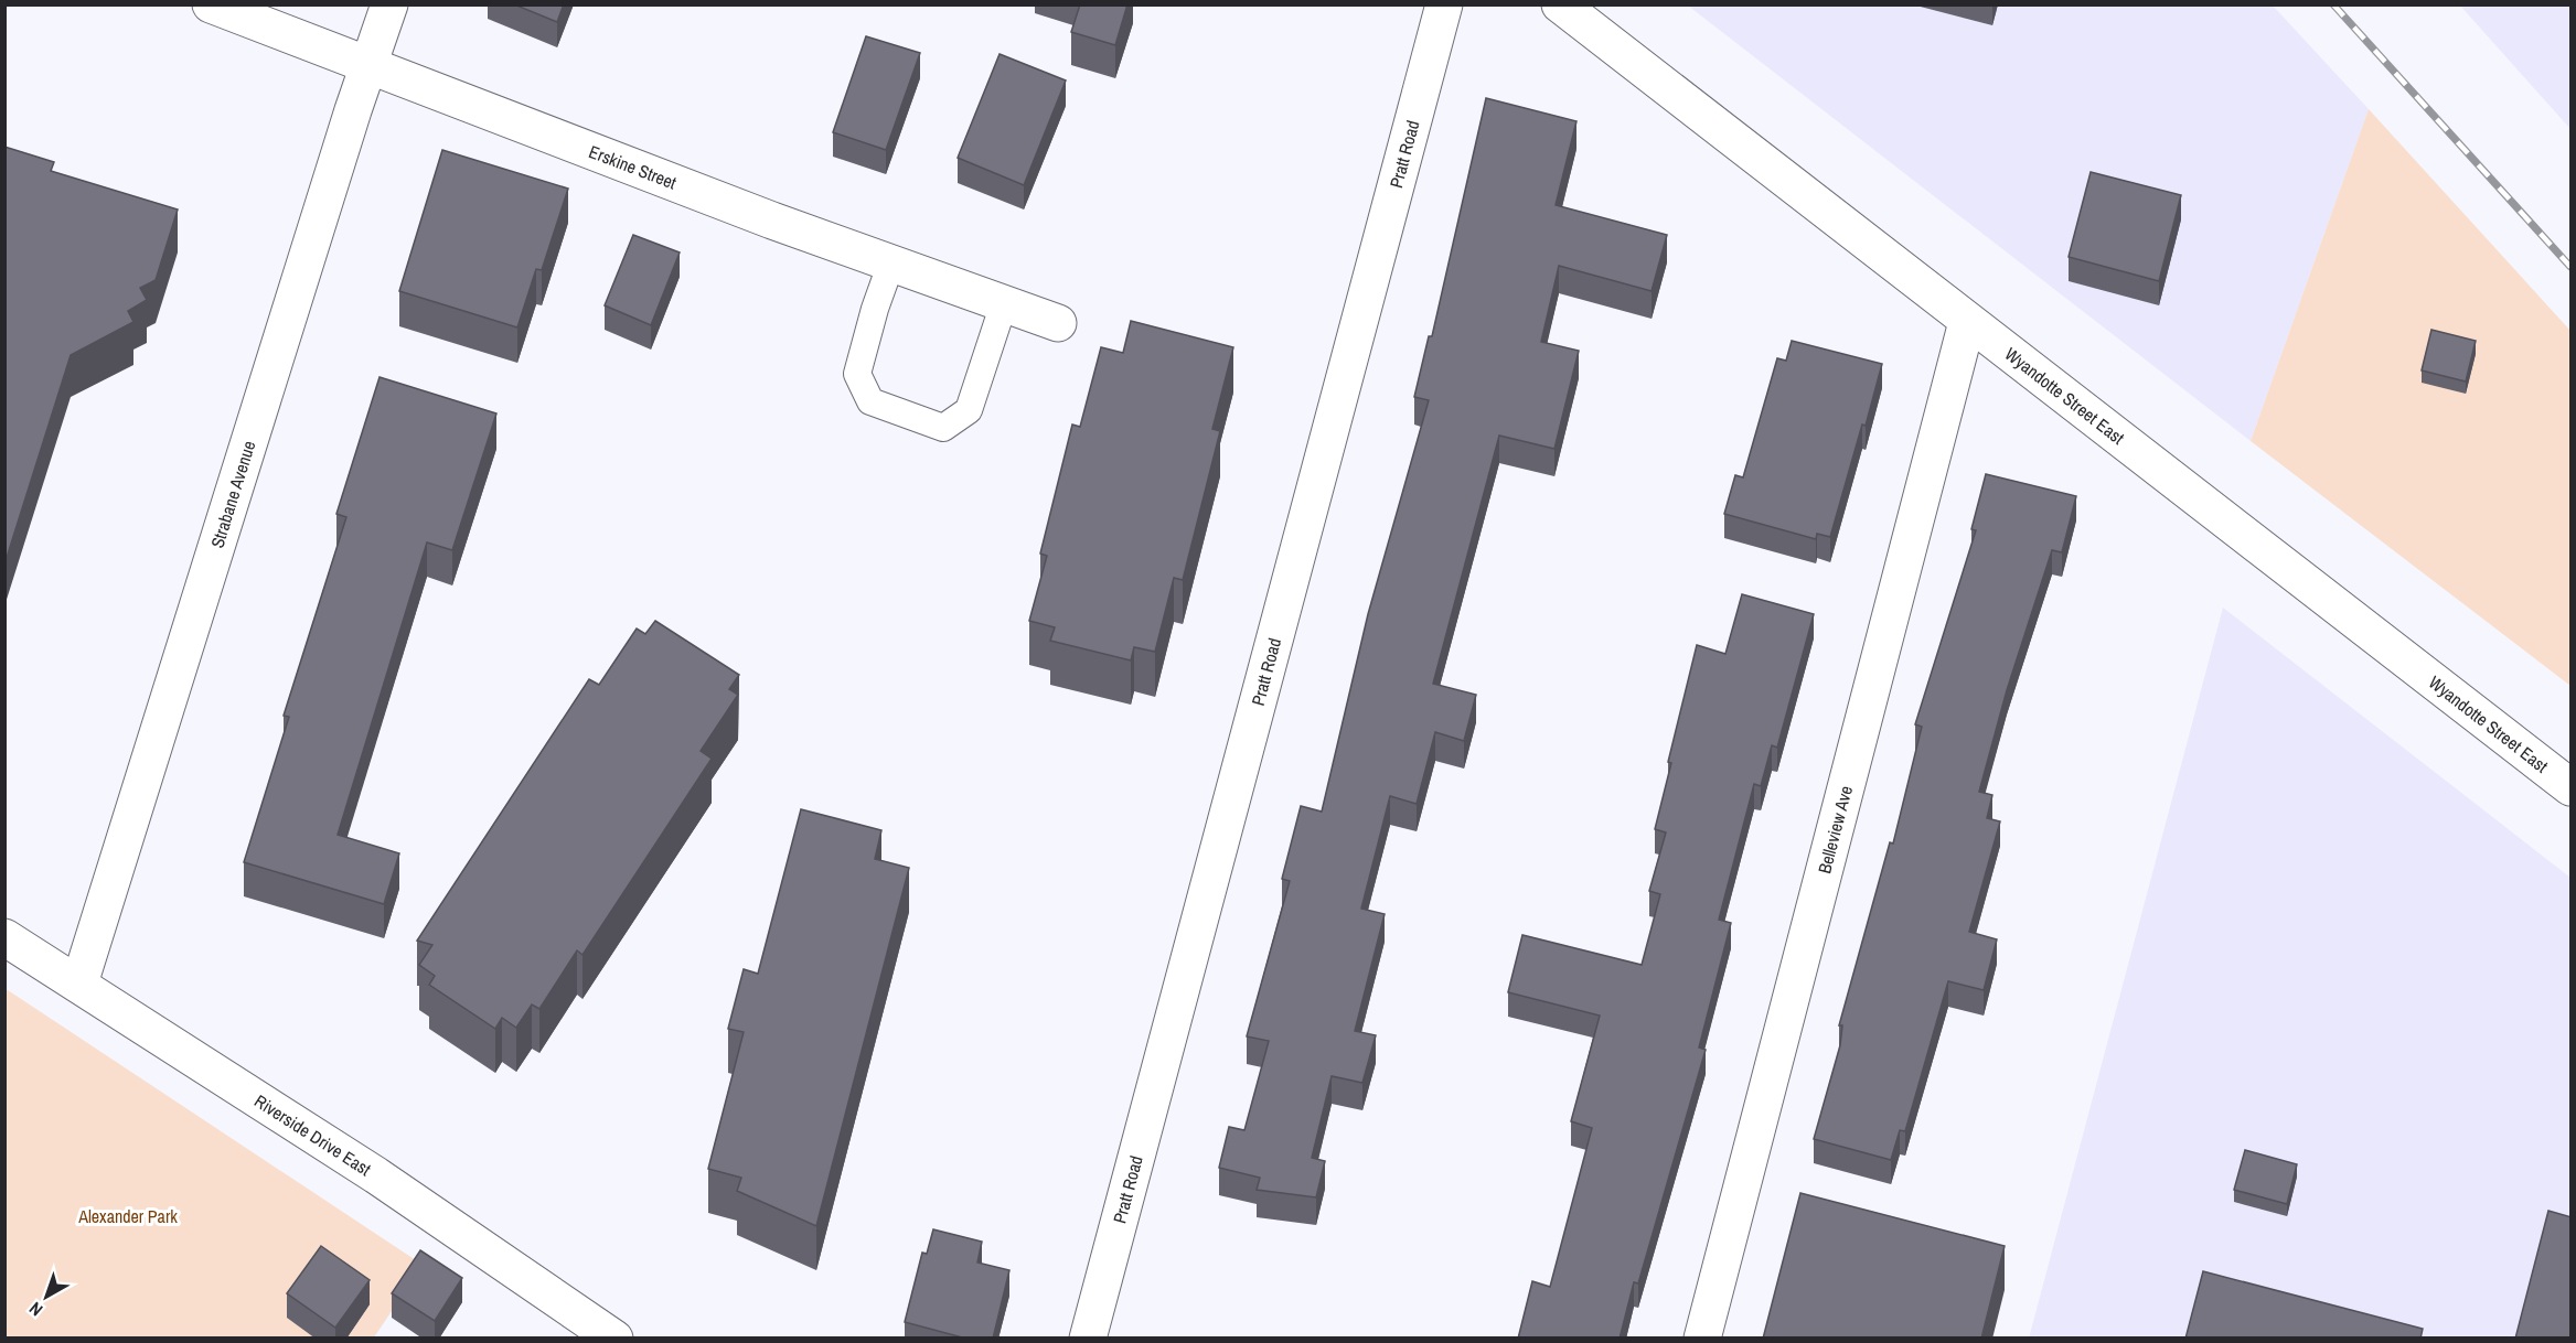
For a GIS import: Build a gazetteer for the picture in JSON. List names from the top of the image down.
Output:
{
  "streets": {
    "street": [
      "Pratt Road",
      "Erskine Street",
      "Wyandotte Street East",
      "Strabane Avenue",
      "Belleview Ave",
      "Riverside Drive East"
    ]
  },
  "crossings": [
    ["Erskine Street", "Strabane Avenue"],
    ["Wyandotte Street East", "Belleview Ave"],
    ["Strabane Avenue", "Riverside Drive East"]
  ],
  "parks": ["Alexander Park"],
  "north": "bottom left"
}
